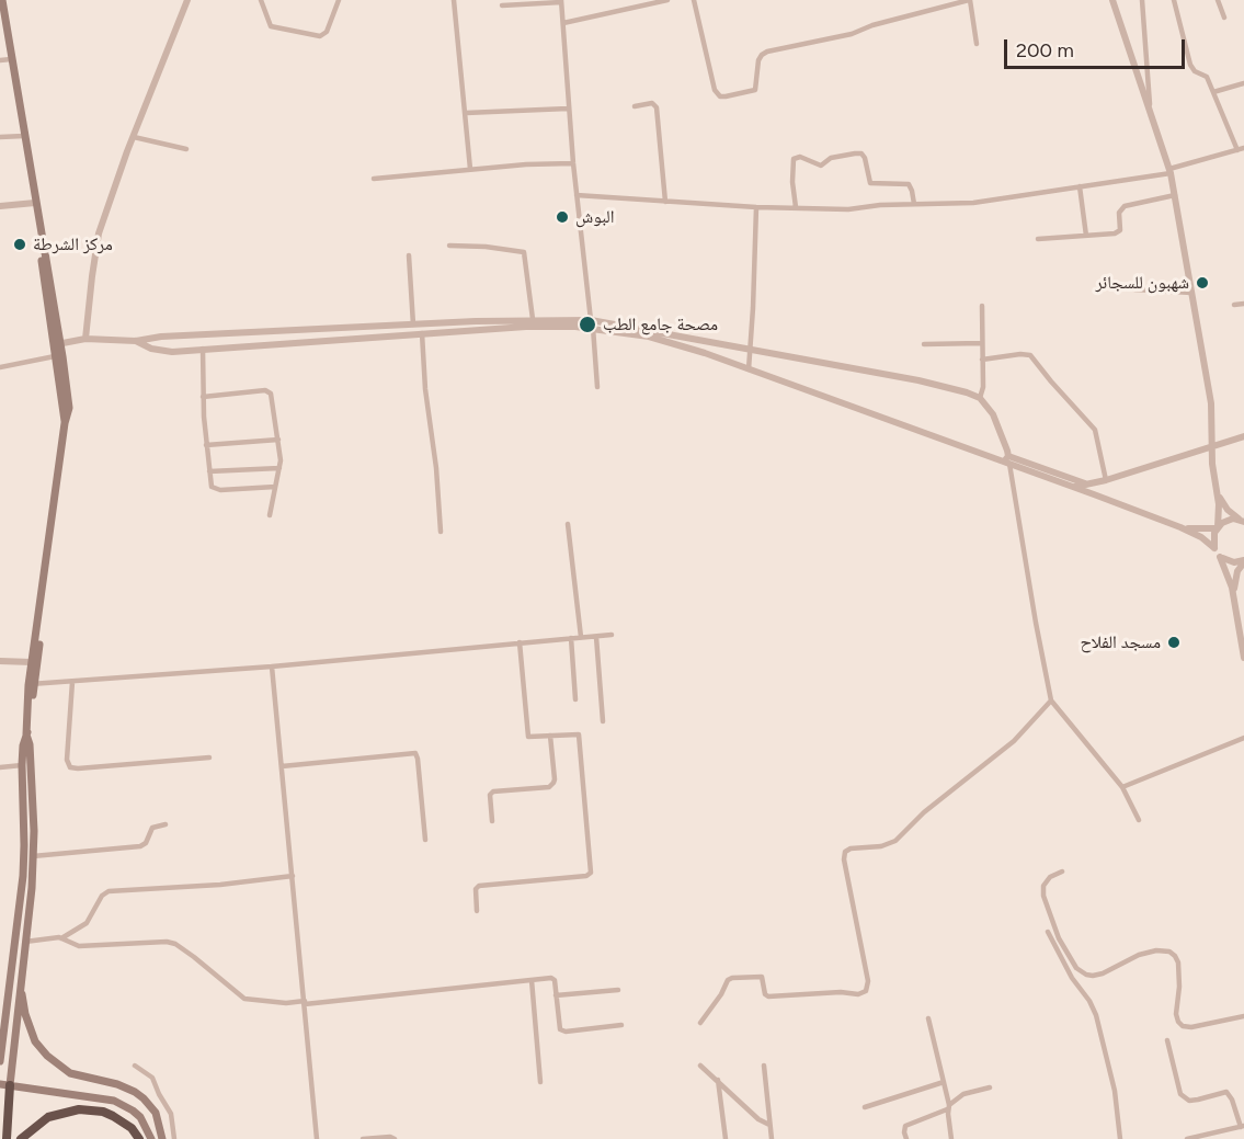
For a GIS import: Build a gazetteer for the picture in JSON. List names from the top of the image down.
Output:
{
  "places": [
    "البوش",
    "مركز الشرطة",
    "شهبون للسجائر",
    "مصحة جامع الطب",
    "مسجد الفلاح"
  ],
  "scale_bar": "200 m"
}
